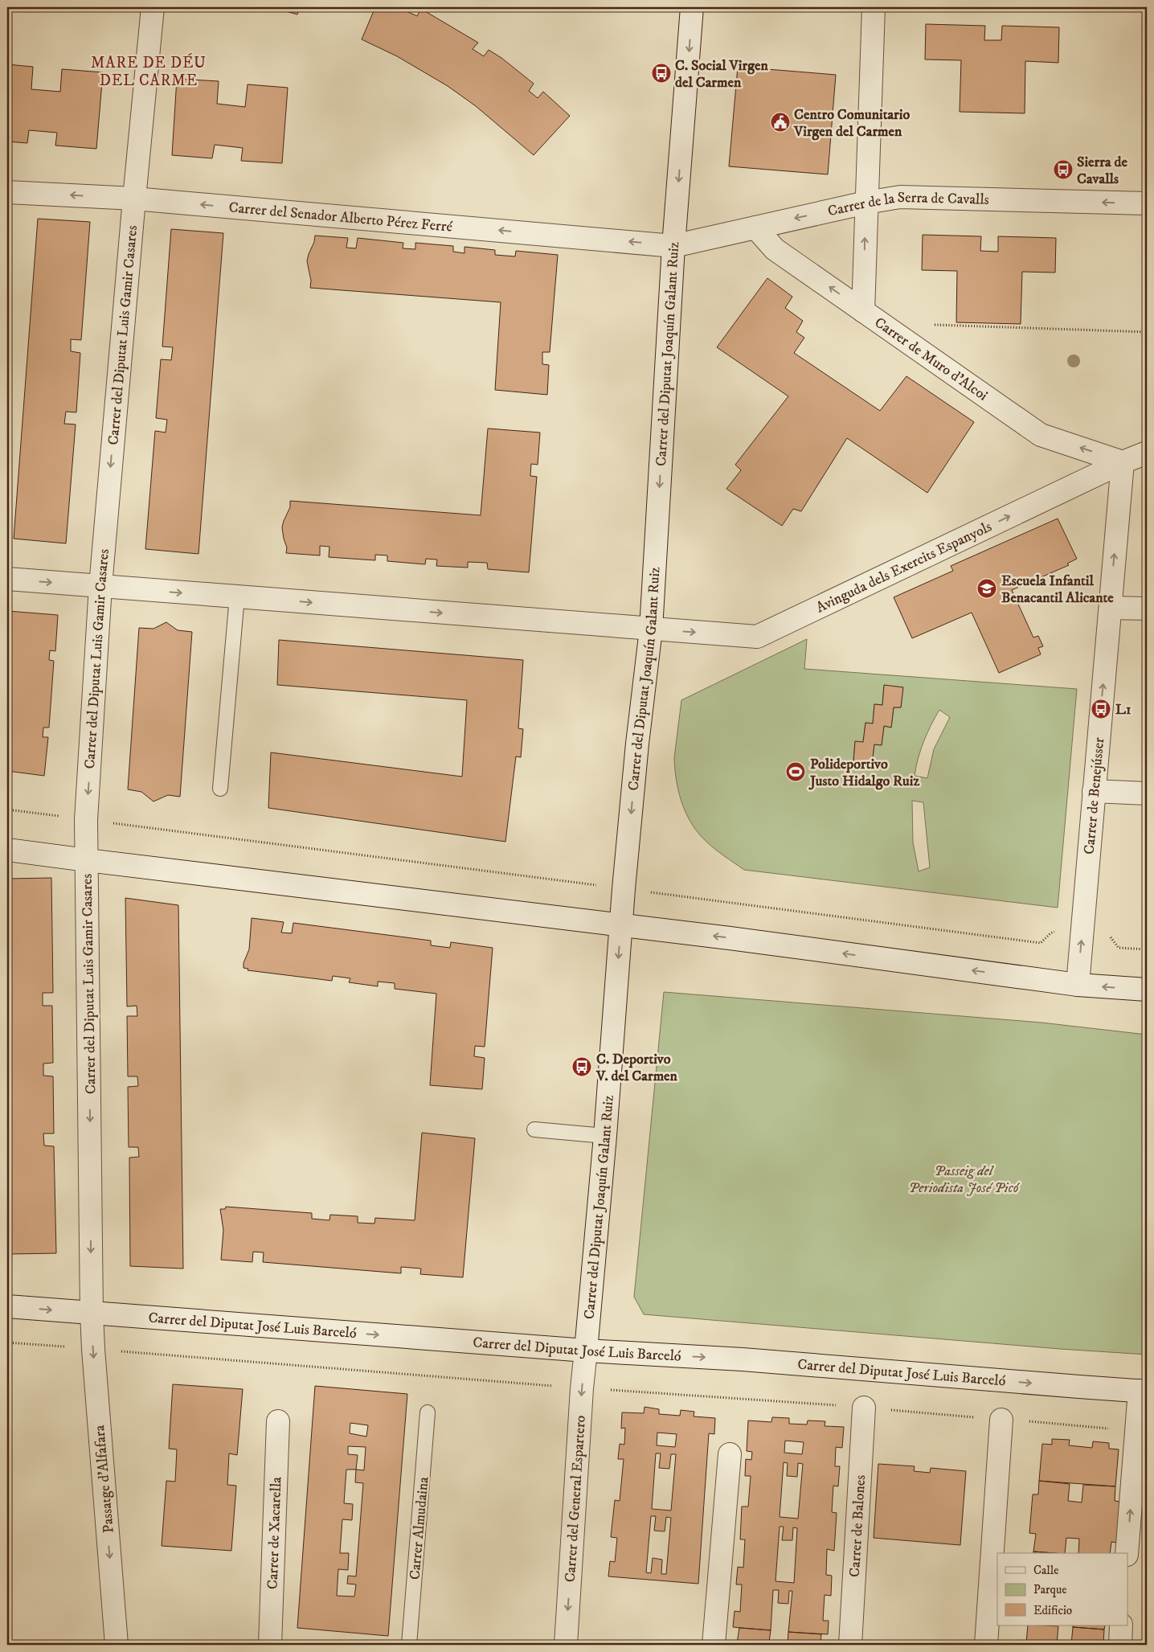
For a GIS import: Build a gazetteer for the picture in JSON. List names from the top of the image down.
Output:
{
  "streets": {
    "street": [
      "Carrer de la Serra de Cavalls",
      "Carrer del Senador Alberto Pérez Ferré",
      "Carrer del Diputat Luis Gamir Casares",
      "Carrer del Diputat Joaquín Galant Ruiz",
      "Carrer de Muro d'Alcoi",
      "Avinguda dels Exercits Espanyols",
      "Carrer de Benejússer",
      "Carrer del Diputat José Luis Barceló",
      "Passatge d'Alfafara",
      "Carrer del General Espartero",
      "Carrer de Balones",
      "Carrer de Xacarella"
    ],
    "lane": ["Carrer Almudaina"]
  },
  "crossings": [
    ["Carrer de la Serra de Cavalls", "Carrer del Senador Alberto Pérez Ferré"],
    ["Carrer de la Serra de Cavalls", "Carrer del Diputat Joaquín Galant Ruiz"],
    ["Carrer de la Serra de Cavalls", "Carrer de Muro d'Alcoi"],
    ["Carrer del Senador Alberto Pérez Ferré", "Carrer del Diputat Luis Gamir Casares"],
    ["Carrer del Senador Alberto Pérez Ferré", "Carrer del Diputat Joaquín Galant Ruiz"],
    ["Carrer del Diputat Luis Gamir Casares", "Avinguda dels Exercits Espanyols"],
    ["Carrer del Diputat Luis Gamir Casares", "Carrer del Diputat José Luis Barceló"],
    ["Carrer del Diputat Luis Gamir Casares", "Passatge d'Alfafara"],
    ["Carrer del Diputat Joaquín Galant Ruiz", "Avinguda dels Exercits Espanyols"],
    ["Carrer del Diputat Joaquín Galant Ruiz", "Carrer del Diputat José Luis Barceló"],
    ["Carrer del Diputat Joaquín Galant Ruiz", "Carrer del General Espartero"],
    ["Carrer de Muro d'Alcoi", "Avinguda dels Exercits Espanyols"],
    ["Carrer de Muro d'Alcoi", "Carrer de Benejússer"],
    ["Avinguda dels Exercits Espanyols", "Carrer de Benejússer"],
    ["Carrer del Diputat José Luis Barceló", "Passatge d'Alfafara"],
    ["Carrer del Diputat José Luis Barceló", "Carrer del General Espartero"]
  ],
  "one_way": [
    "Carrer de la Serra de Cavalls",
    "Carrer del Senador Alberto Pérez Ferré",
    "Carrer del Diputat Luis Gamir Casares",
    "Carrer del Diputat Joaquín Galant Ruiz",
    "Carrer de Muro d'Alcoi",
    "Avinguda dels Exercits Espanyols",
    "Carrer de Benejússer",
    "Carrer del Diputat José Luis Barceló",
    "Passatge d'Alfafara"
  ],
  "districts": ["MARE DE DÉU DEL CARME"],
  "parks": ["Passeig del Periodista José Picó"],
  "places": {
    "bus stop": [
      "C. Social Virgen del Carmen",
      "Sierra de Cavalls",
      "L1",
      "C. Deportivo V. del Carmen"
    ],
    "public building": ["Centro Comunitario Virgen del Carmen"],
    "school or university": ["Escuela Infantil Benacantil Alicante"],
    "sports": ["Polideportivo Justo Hidalgo Ruiz"]
  },
  "legend": ["Calle", "Parque", "Edificio"]
}
